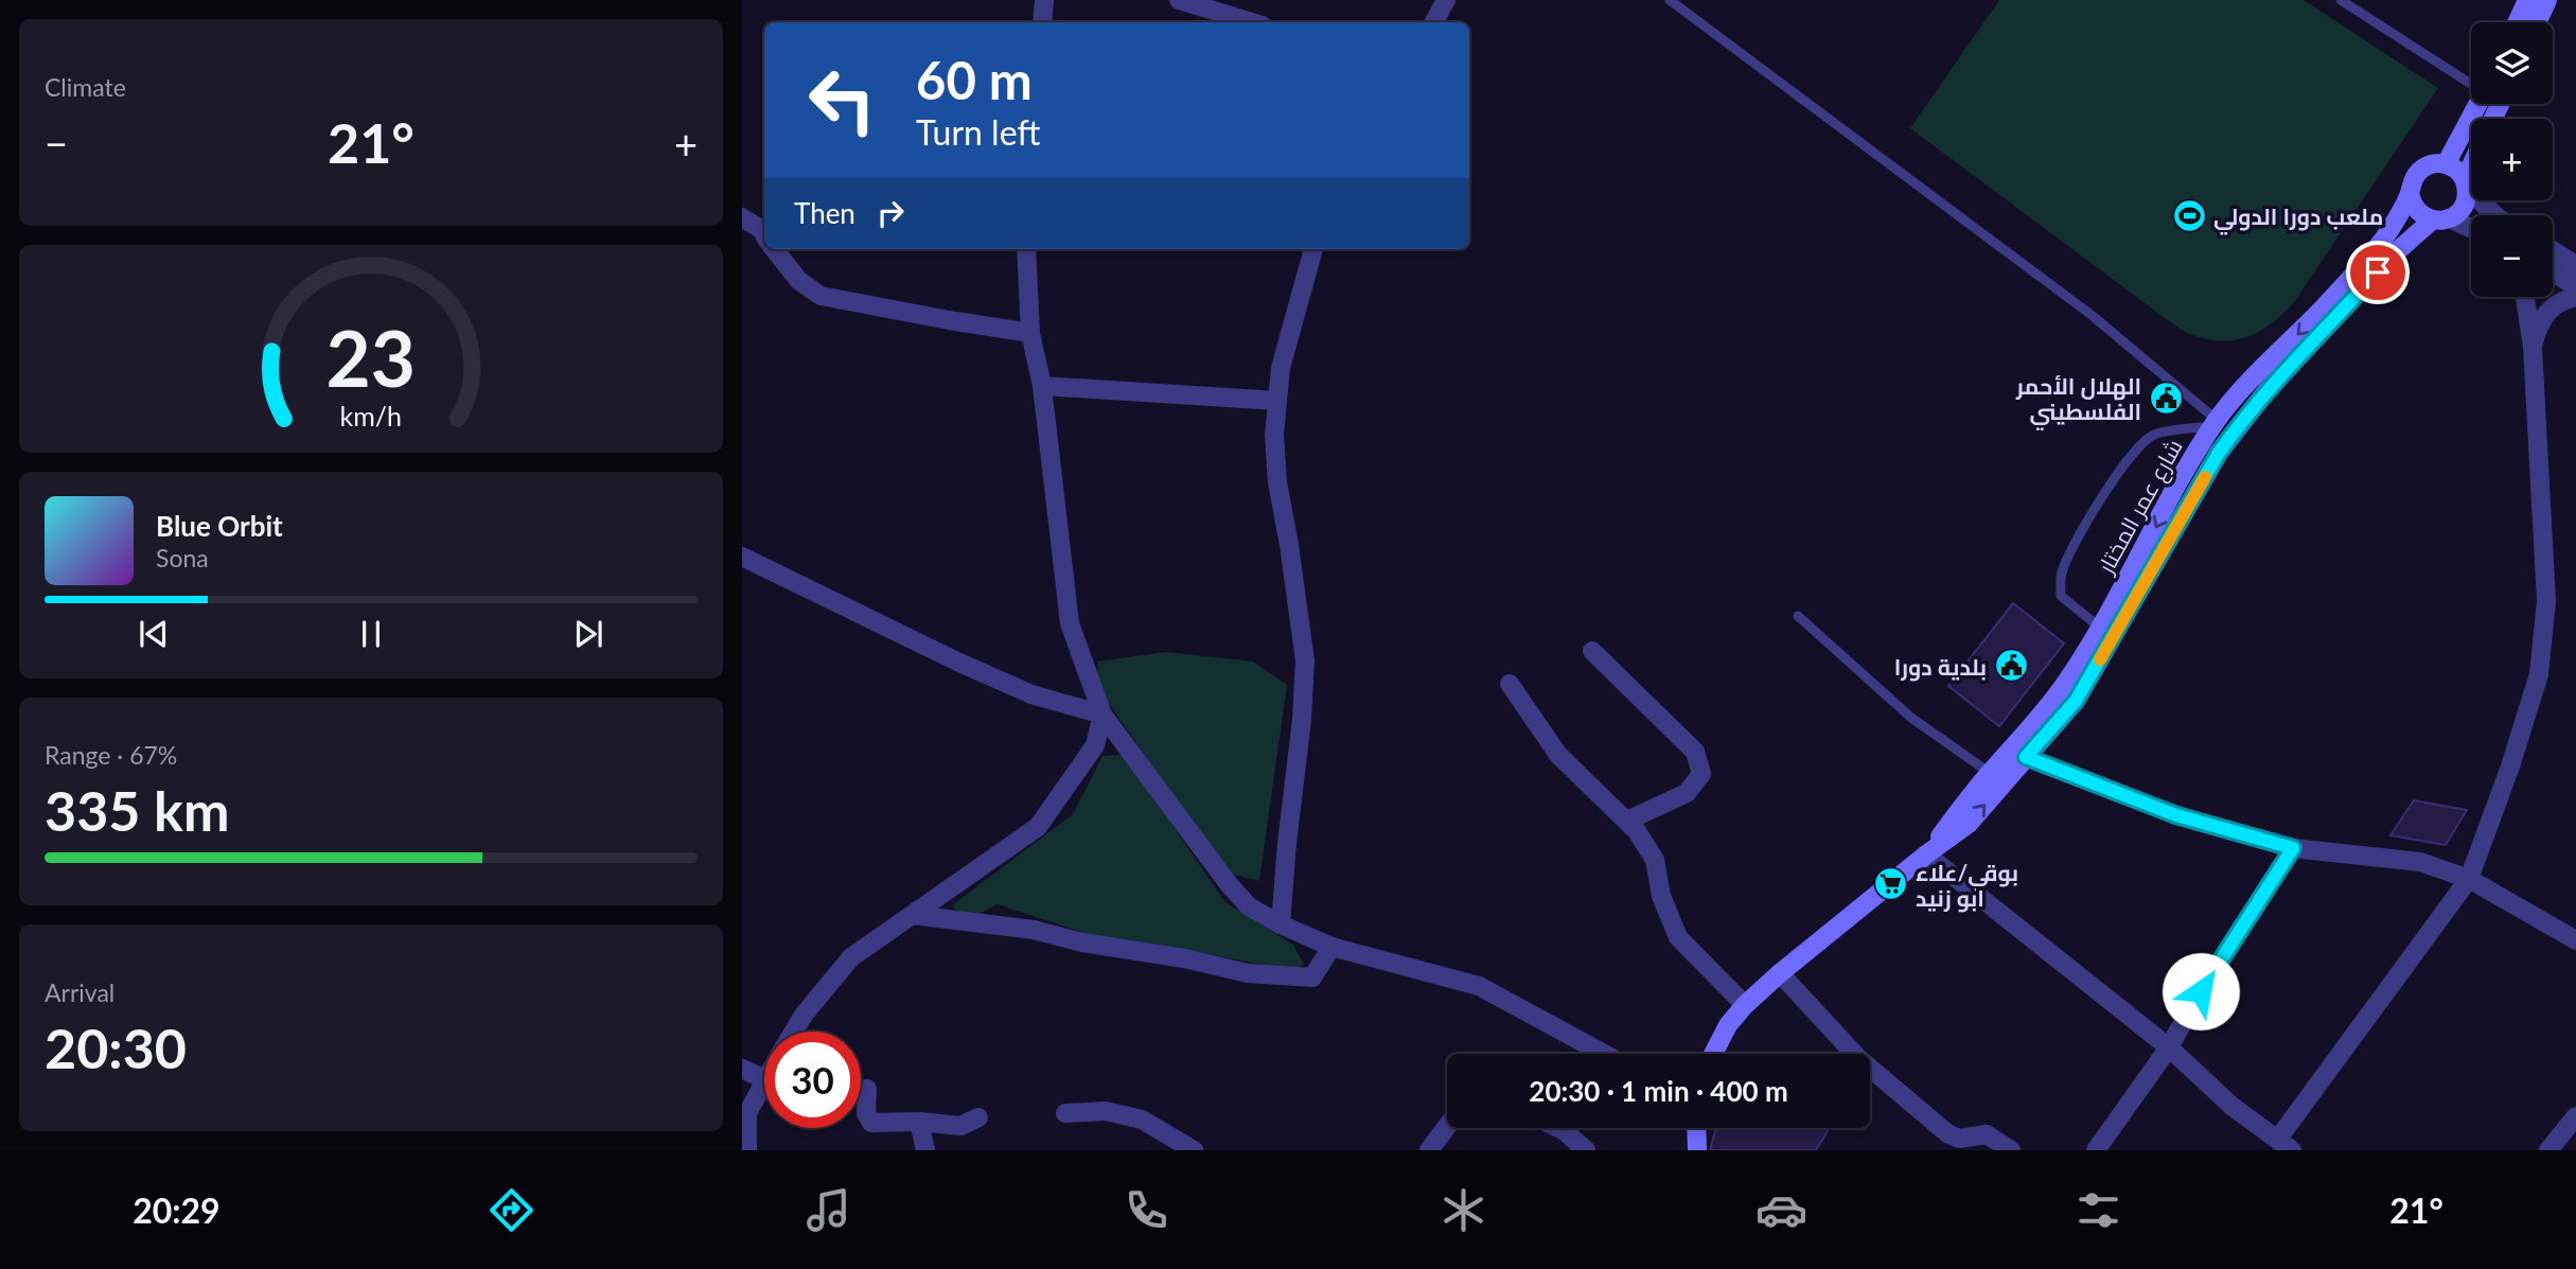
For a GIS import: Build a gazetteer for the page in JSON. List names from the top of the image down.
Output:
{
  "streets": {
    "main road": ["شارع عمر المختار"]
  },
  "places": {
    "sports": ["ملعب دورا الدولي"],
    "public building": ["الهلال الأحمر الفلسطيني", "بلدية دورا"],
    "supermarket": ["بوقي/علاء ابو زنيد"]
  },
  "page": {
    "tile": [
      "Climate",
      ["Range · 67%", "335 km"],
      ["Arrival", "20:30"]
    ],
    "map_buttons": ["+", "−"],
    "turn": ["60 m", "Turn left"],
    "heat": ["−", "21°", "+"],
    "then": "Then",
    "song": ["Blue Orbit", "Sona"],
    "limit": "30",
    "trip": "20:30 · 1 min · 400 m",
    "tabs": ["20:29", "21°"],
    "gauge": ["23", "km/h"]
  }
}
